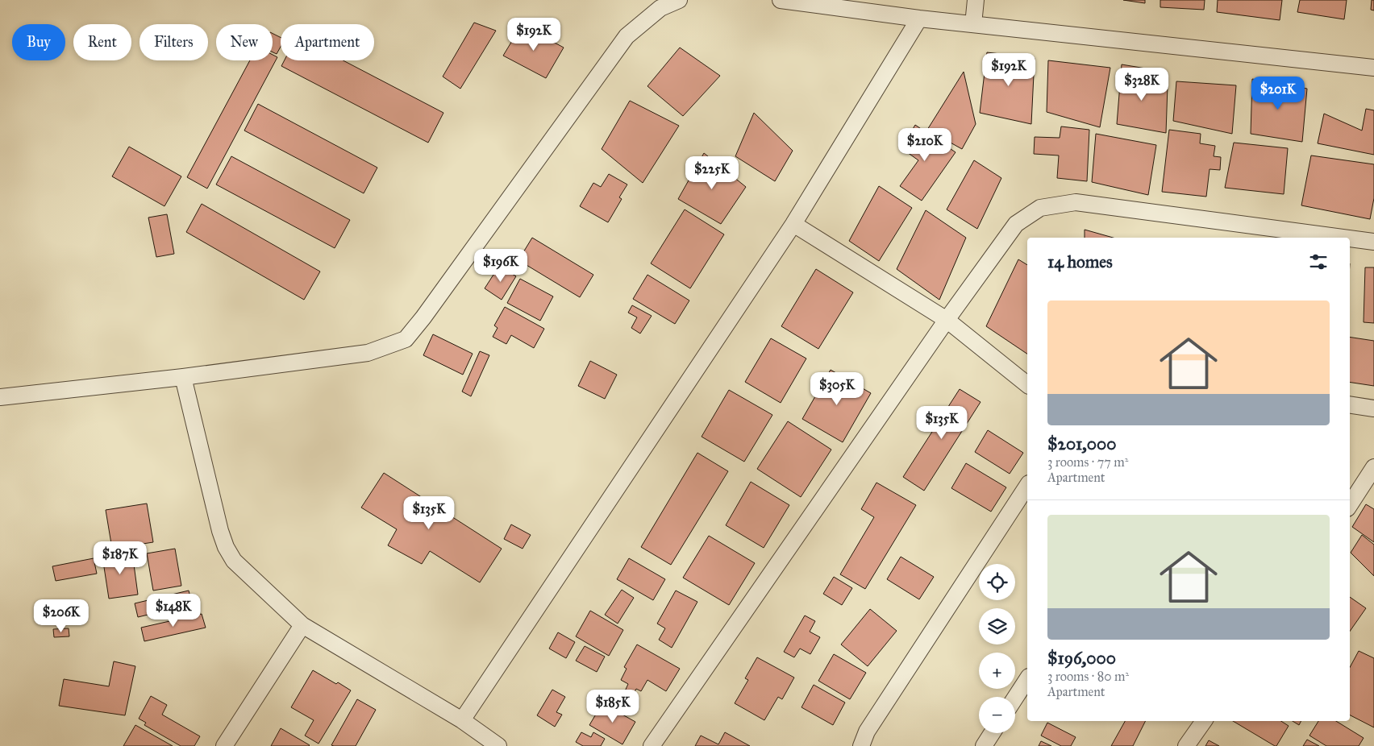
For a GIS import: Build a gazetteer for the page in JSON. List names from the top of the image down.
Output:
{
  "page": {
    "price": [
      "$192K",
      "$192K",
      "$328K",
      "$201K",
      "$210K",
      "$225K",
      "$196K",
      "$305K",
      "$135K",
      "$135K",
      "$187K",
      "$148K",
      "$206K",
      "$185K"
    ],
    "chip": [
      "Buy",
      "Rent",
      "Filters",
      "New",
      "Apartment"
    ],
    "heading": "14 homes",
    "list": [
      {
        "name": "$201,000",
        "note": "3 rooms · 77 m² · Apartment"
      },
      {
        "name": "$196,000",
        "note": "3 rooms · 80 m² · Apartment"
      }
    ],
    "map_buttons": ["+", "−"]
  }
}
